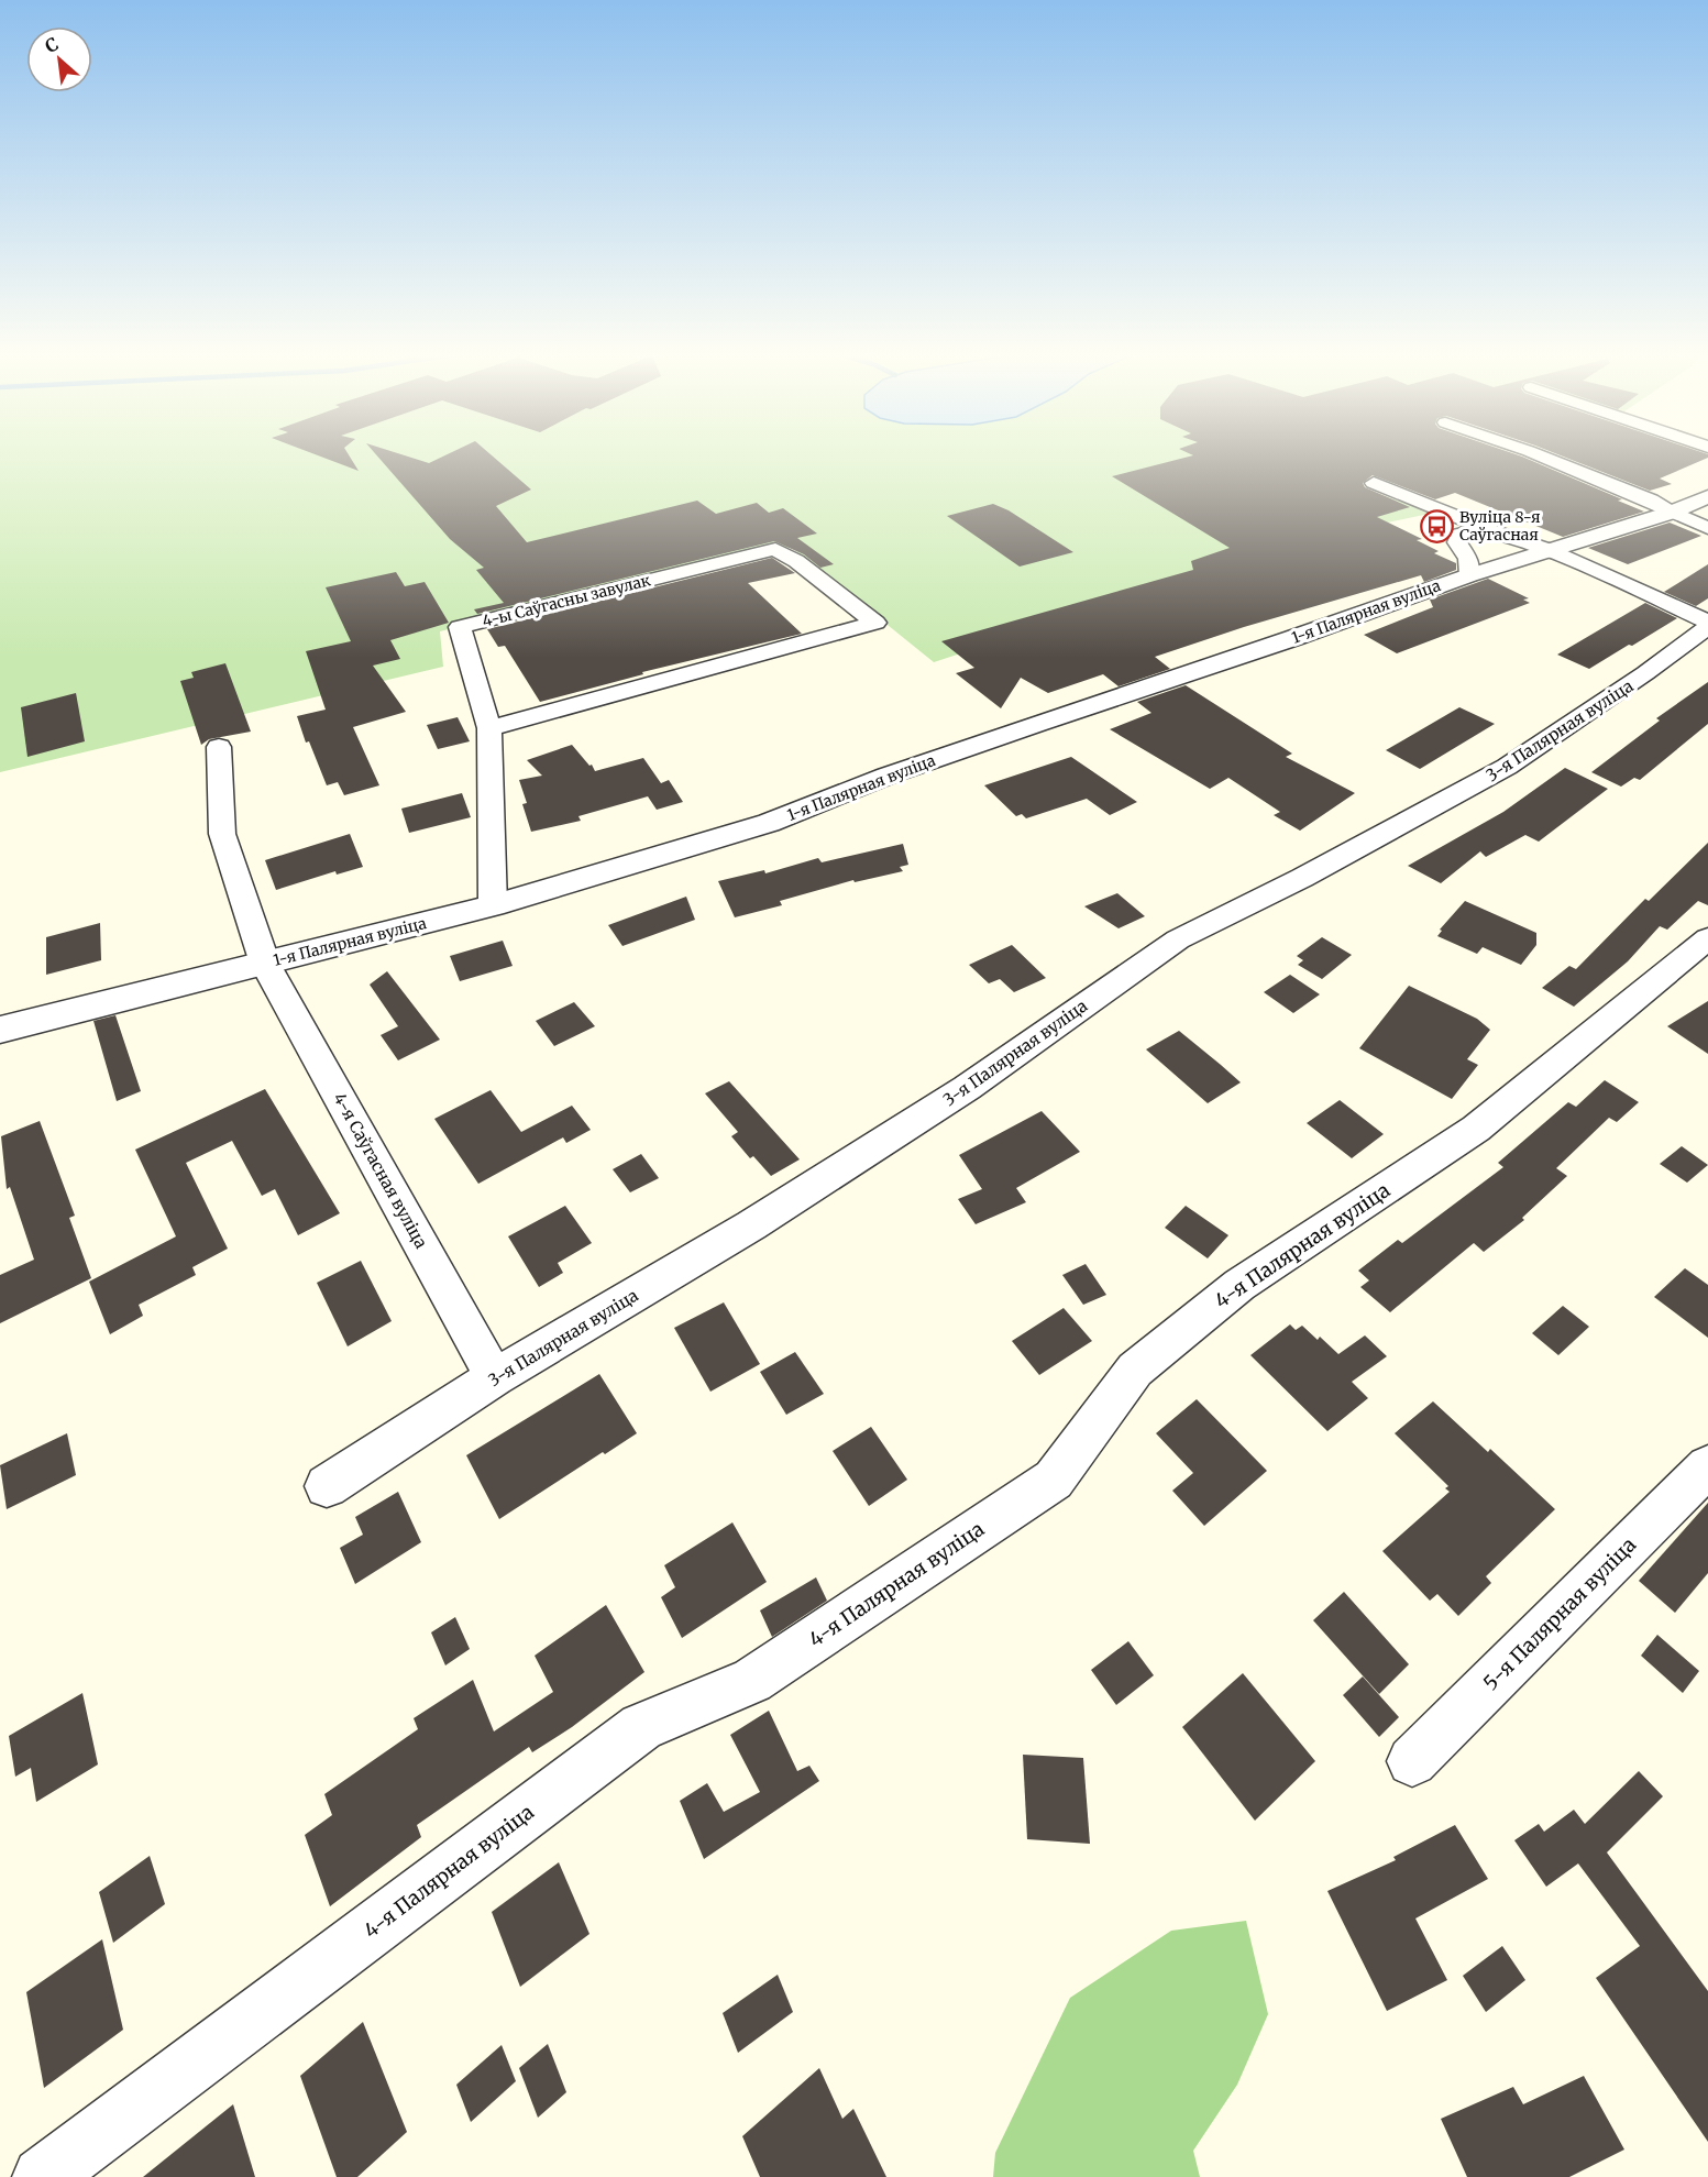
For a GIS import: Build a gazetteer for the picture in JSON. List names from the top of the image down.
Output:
{
  "streets": {
    "street": [
      "4-ы Саўгасны завулак",
      "1-я Палярная вуліца",
      "3-я Палярная вуліца",
      "4-я Саўгасная вуліца",
      "4-я Палярная вуліца",
      "5-я Палярная вуліца"
    ]
  },
  "crossings": [
    ["4-ы Саўгасны завулак", "1-я Палярная вуліца"],
    ["1-я Палярная вуліца", "4-я Саўгасная вуліца"],
    ["3-я Палярная вуліца", "4-я Саўгасная вуліца"]
  ],
  "places": {
    "bus stop": ["Вуліца 8-я Саўгасная"]
  },
  "north": "top left"
}
